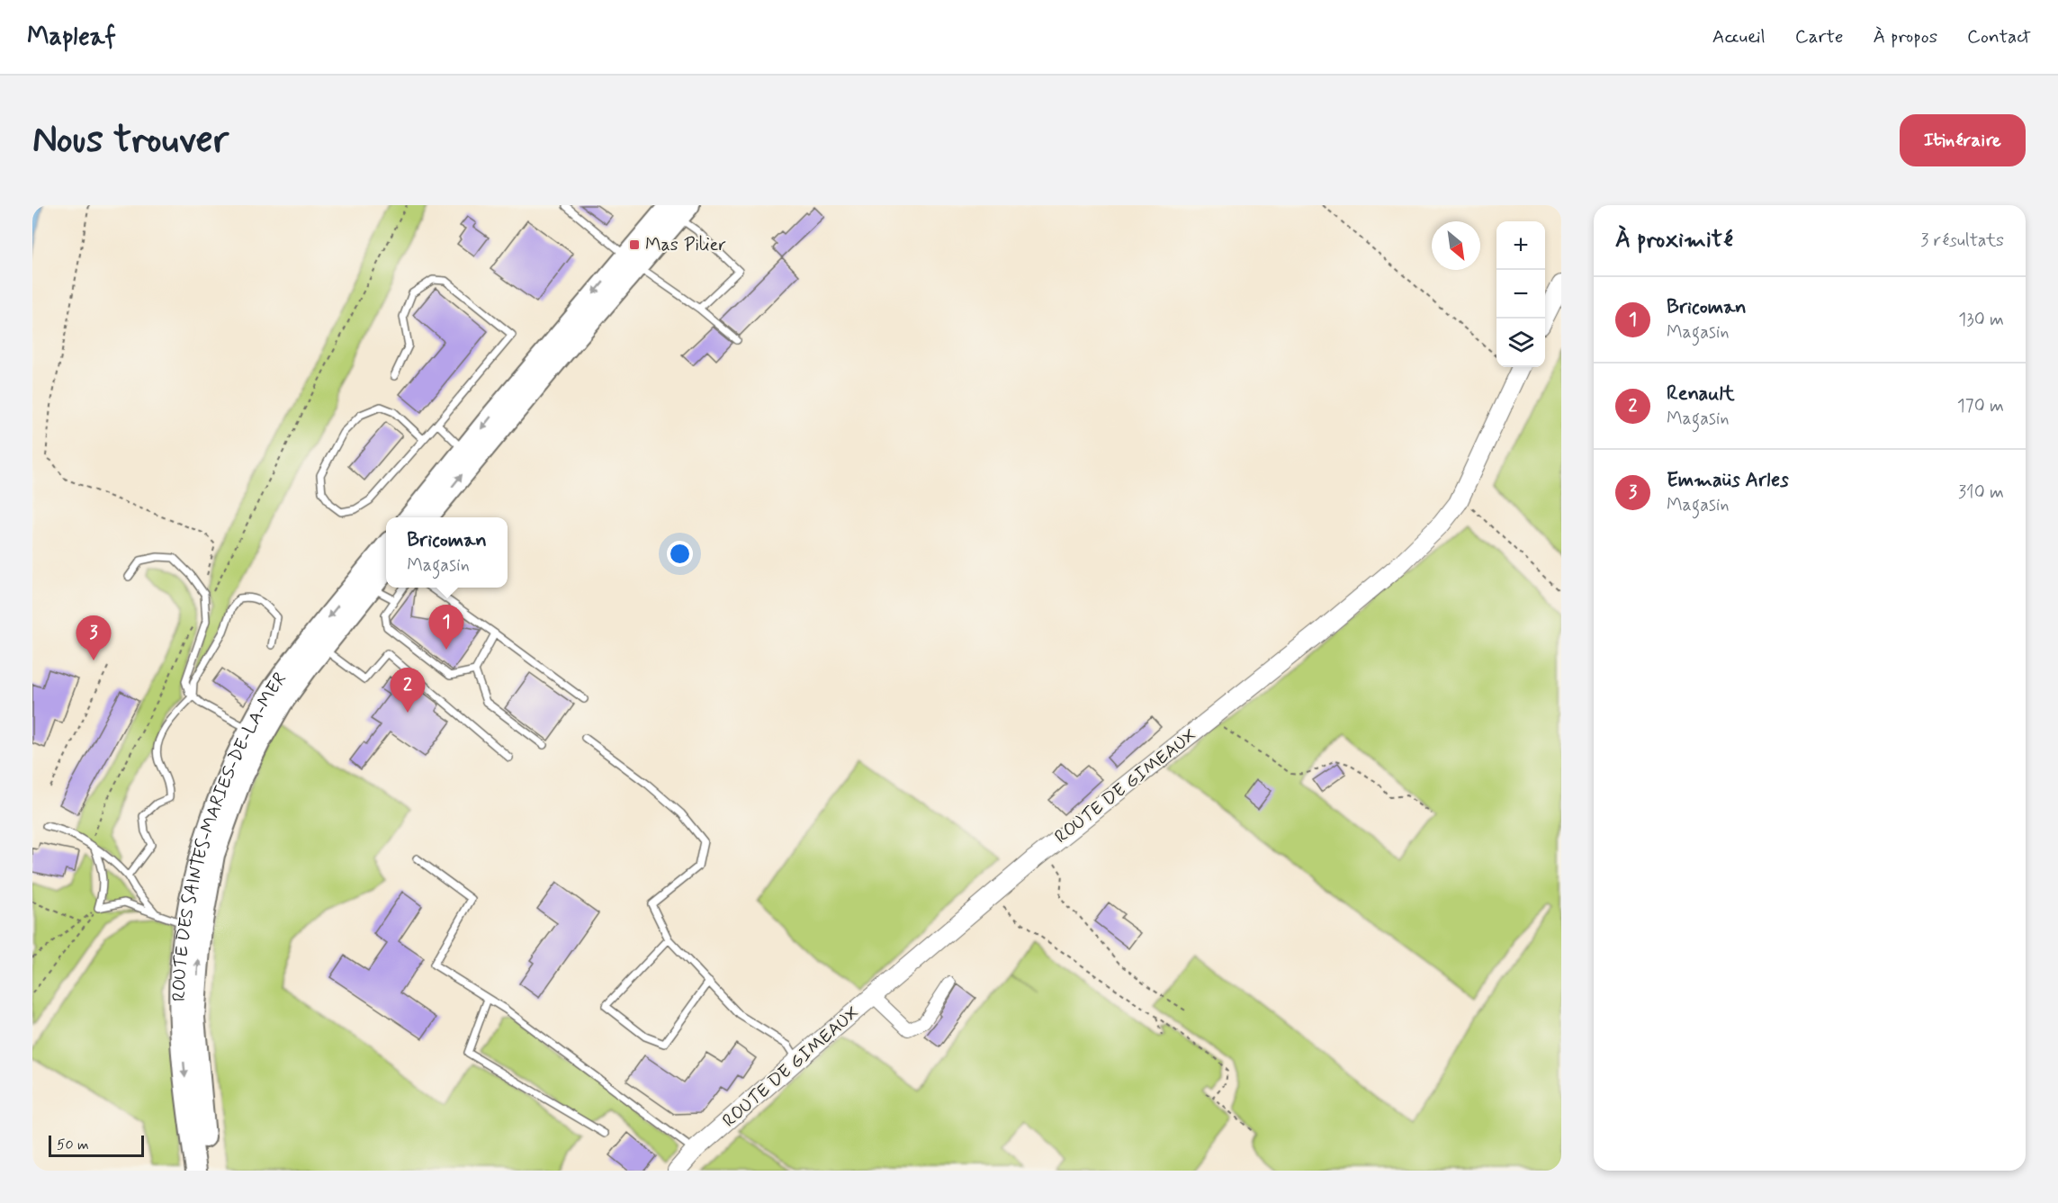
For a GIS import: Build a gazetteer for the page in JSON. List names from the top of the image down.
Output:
{
  "streets": {
    "main road": ["ROUTE DES SAINTES-MARIES-DE-LA-MER"],
    "street": ["ROUTE DE GIMEAUX"]
  },
  "places": {
    "transit": ["Mas Pilier"]
  },
  "scale_bar": "50 m",
  "north": "bottom right",
  "page": {
    "header": "Mapleaf",
    "nav": [
      "Accueil",
      "Carte",
      "À propos",
      "Contact"
    ],
    "buttons": "Itinéraire",
    "title": "Nous trouver",
    "heading": ["À proximité", "3 résultats"],
    "map_buttons": ["+", "−"],
    "list": [
      {
        "mark": "1",
        "name": "Bricoman",
        "note": "Magasin",
        "value": "130 m"
      },
      {
        "mark": "2",
        "name": "Renault",
        "note": "Magasin",
        "value": "170 m"
      },
      {
        "mark": "3",
        "name": "Emmaüs Arles",
        "note": "Magasin",
        "value": "310 m"
      }
    ],
    "popup": ["Bricoman", "Magasin"],
    "pins": ["1", "3", "2"],
    "scale": "50 m"
  }
}
